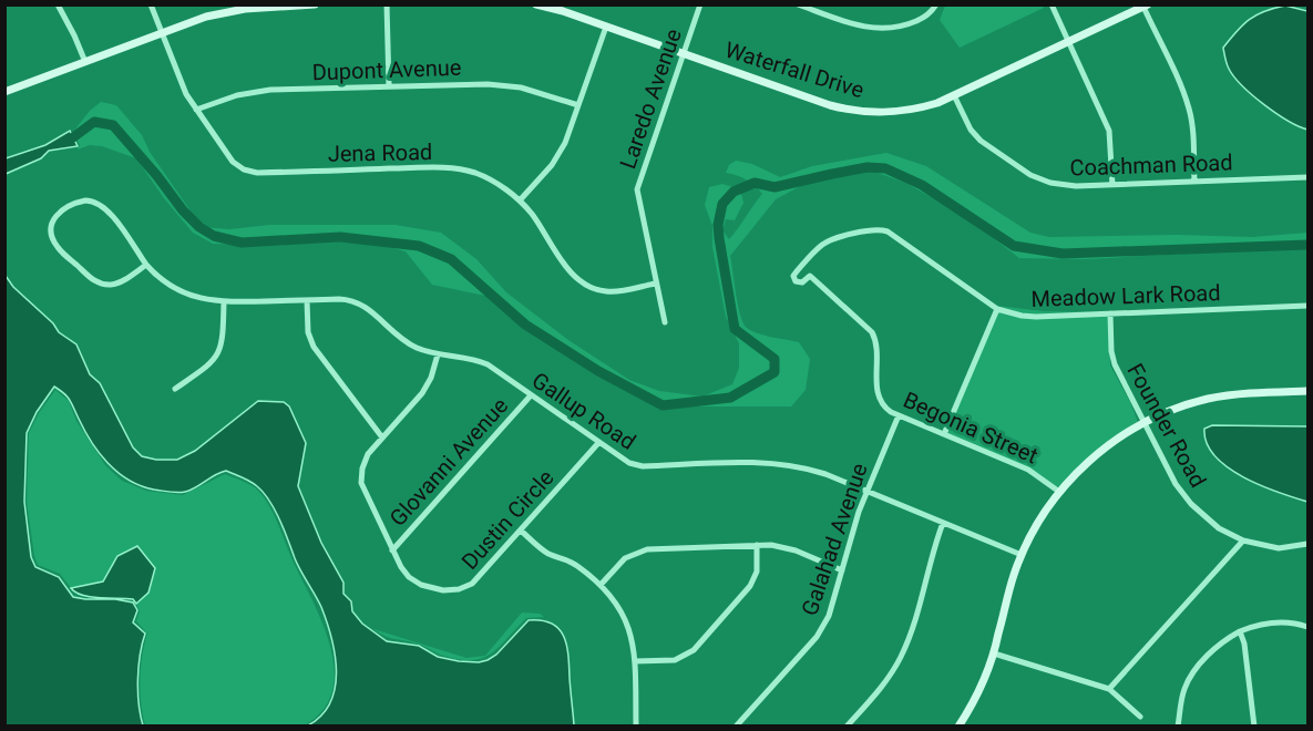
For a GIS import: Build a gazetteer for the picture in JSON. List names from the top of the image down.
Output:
{
  "streets": {
    "street": [
      "Dupont Avenue",
      "Waterfall Drive",
      "Laredo Avenue",
      "Jena Road",
      "Coachman Road",
      "Meadow Lark Road",
      "Gallup Road",
      "Founder Road",
      "Begonia Street",
      "Glovanni Avenue",
      "Dustin Circle",
      "Galahad Avenue"
    ]
  },
  "crossings": [
    ["Dupont Avenue", "Jena Road"],
    ["Waterfall Drive", "Laredo Avenue"],
    ["Waterfall Drive", "Coachman Road"],
    ["Laredo Avenue", "Jena Road"],
    ["Meadow Lark Road", "Founder Road"],
    ["Meadow Lark Road", "Begonia Street"],
    ["Gallup Road", "Glovanni Avenue"],
    ["Gallup Road", "Dustin Circle"],
    ["Gallup Road", "Galahad Avenue"],
    ["Begonia Street", "Galahad Avenue"],
    ["Glovanni Avenue", "Dustin Circle"]
  ]
}
